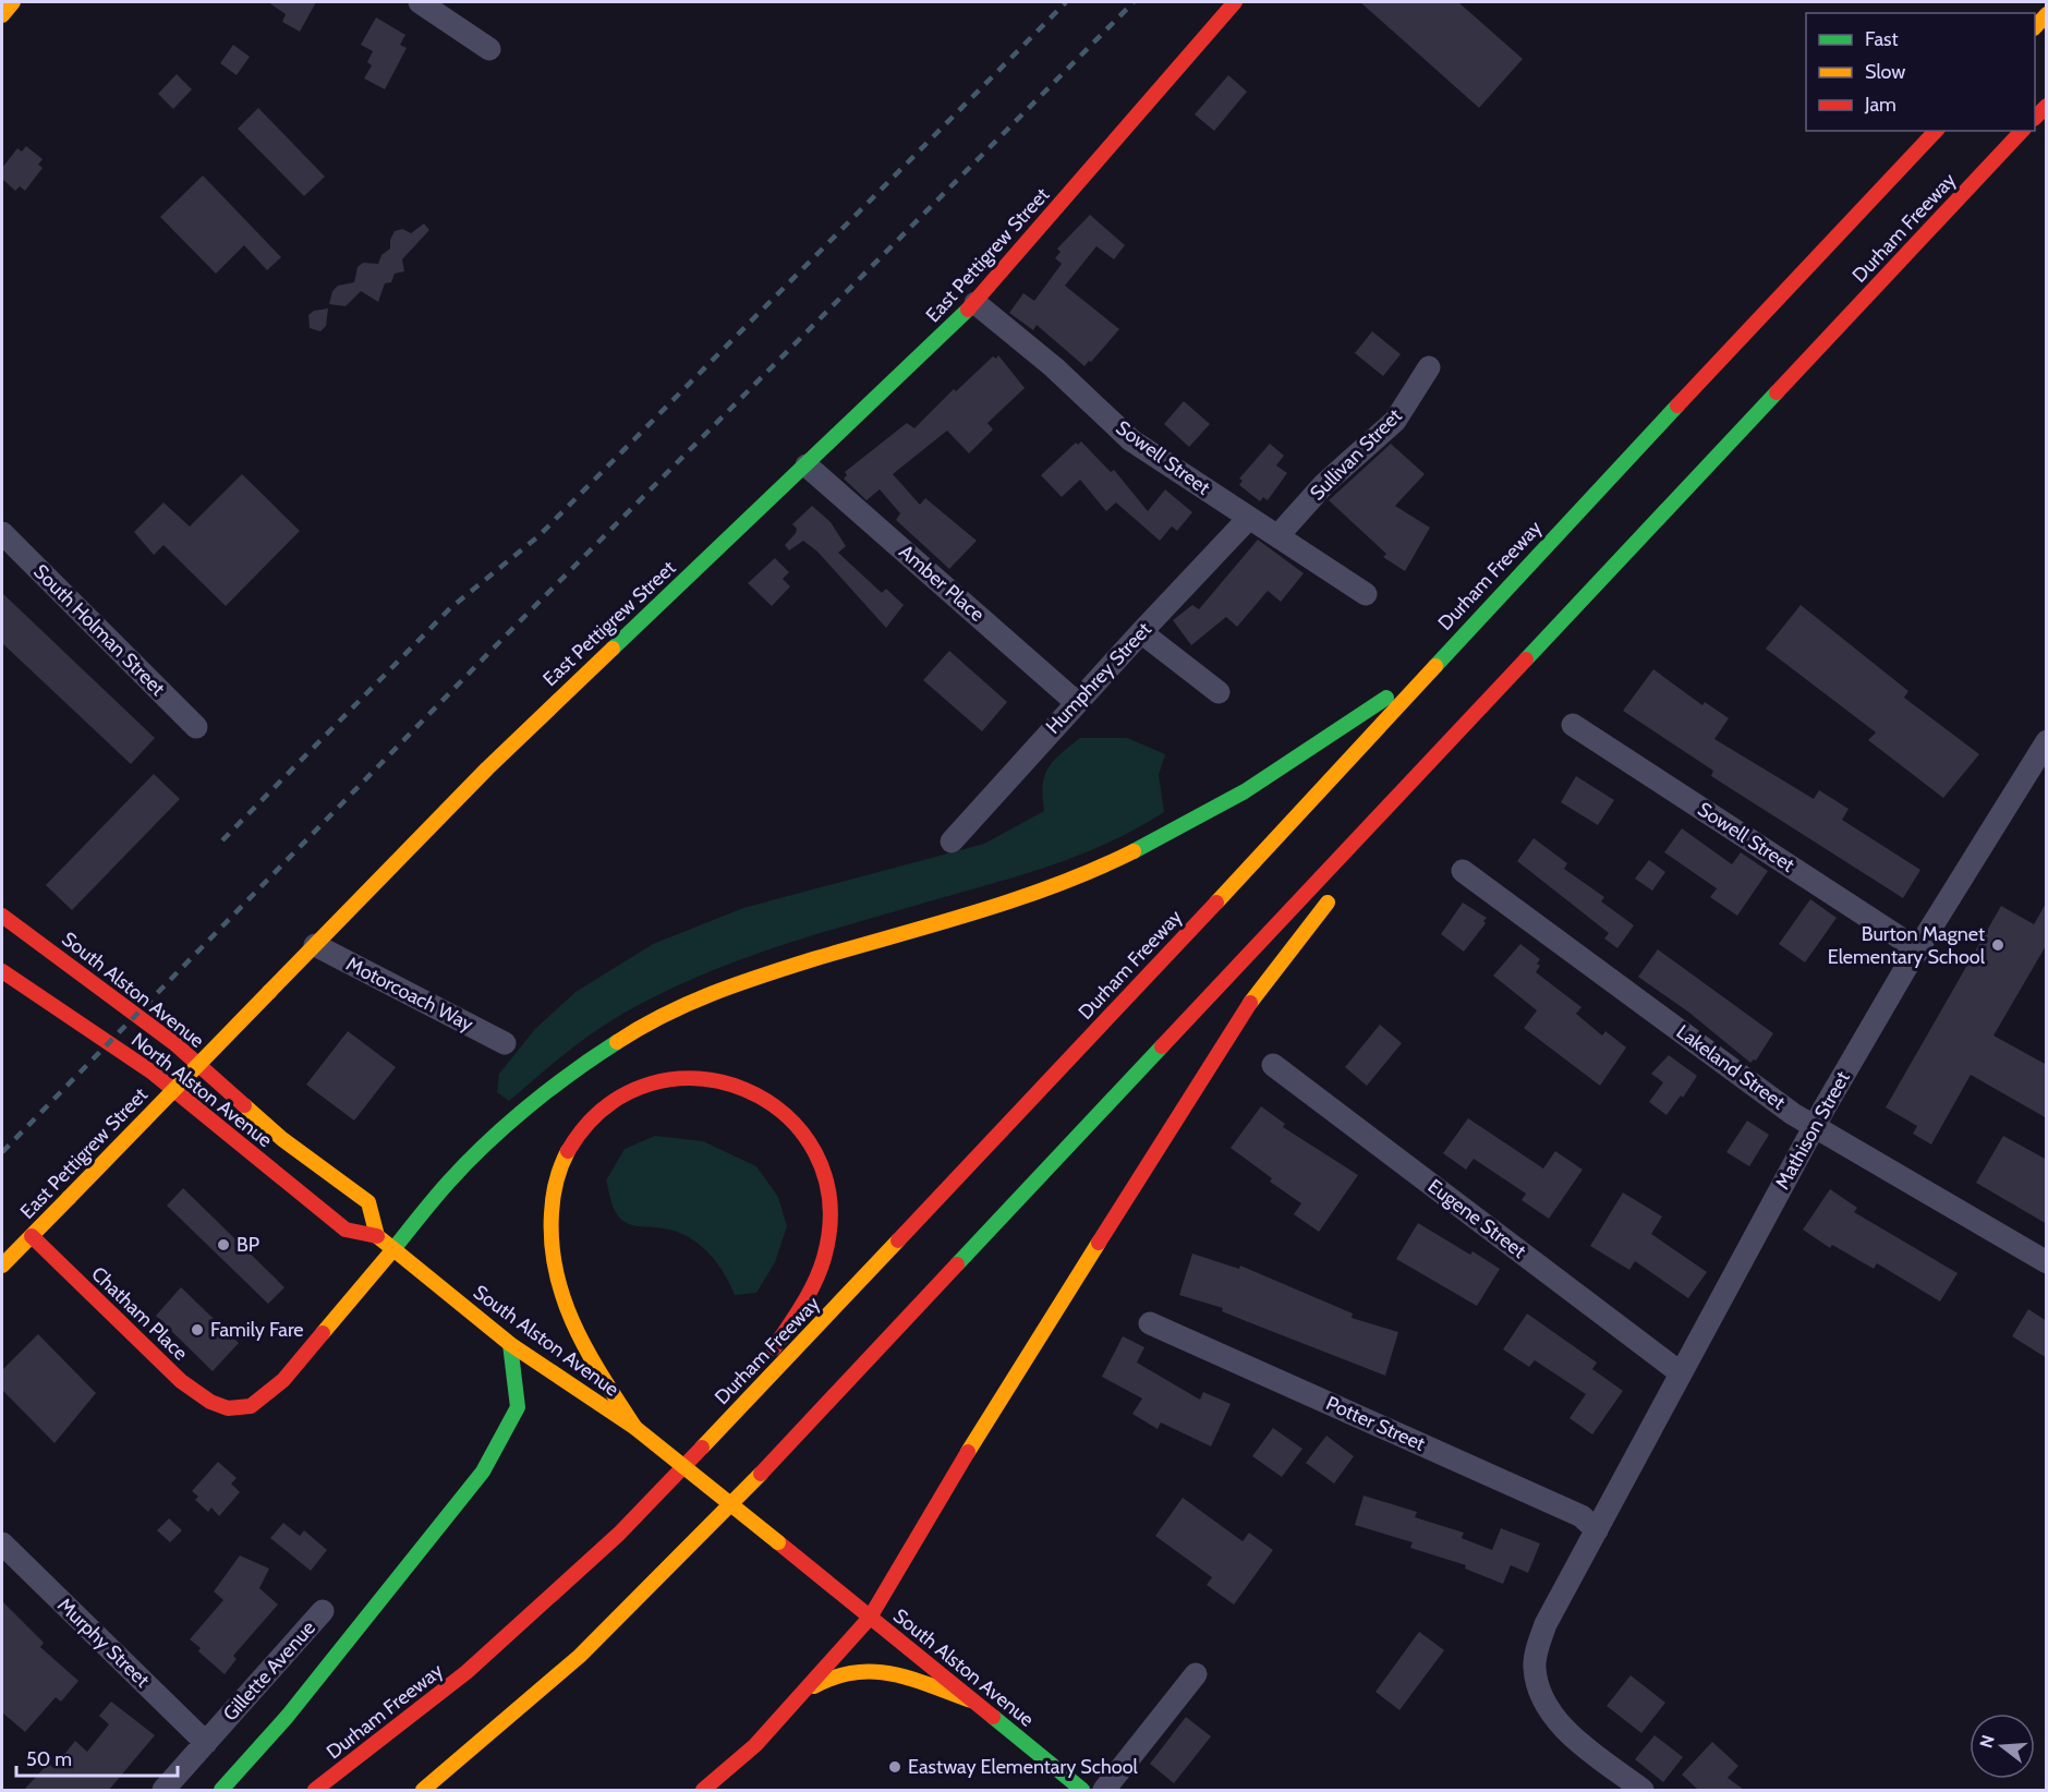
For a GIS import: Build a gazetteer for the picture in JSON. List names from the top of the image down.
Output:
{
  "streets": {
    "main road": [
      "Durham Freeway",
      "East Pettigrew Street",
      "South Alston Avenue",
      "North Alston Avenue",
      "Chatham Place"
    ],
    "street": [
      "Sullivan Street",
      "Sowell Street",
      "Amber Place",
      "South Holman Street",
      "Humphrey Street",
      "Motorcoach Way",
      "Lakeland Street",
      "Mathison Street",
      "Eugene Street",
      "Potter Street",
      "Murphy Street",
      "Gillette Avenue"
    ]
  },
  "crossings": [
    ["East Pettigrew Street", "Sowell Street"],
    ["East Pettigrew Street", "Amber Place"],
    ["East Pettigrew Street", "Motorcoach Way"],
    ["East Pettigrew Street", "Chatham Place"],
    ["Sullivan Street", "Sowell Street"],
    ["Sowell Street", "Humphrey Street"],
    ["Sowell Street", "Mathison Street"],
    ["Amber Place", "Humphrey Street"],
    ["South Alston Avenue", "North Alston Avenue"],
    ["South Alston Avenue", "Chatham Place"],
    ["Lakeland Street", "Mathison Street"],
    ["Mathison Street", "Eugene Street"],
    ["Mathison Street", "Potter Street"],
    ["Murphy Street", "Gillette Avenue"]
  ],
  "places": [
    "Burton Magnet Elementary School",
    "BP",
    "Family Fare",
    "Eastway Elementary School"
  ],
  "legend": ["Fast", "Slow", "Jam"],
  "scale_bar": "50 m",
  "north": "left"
}
